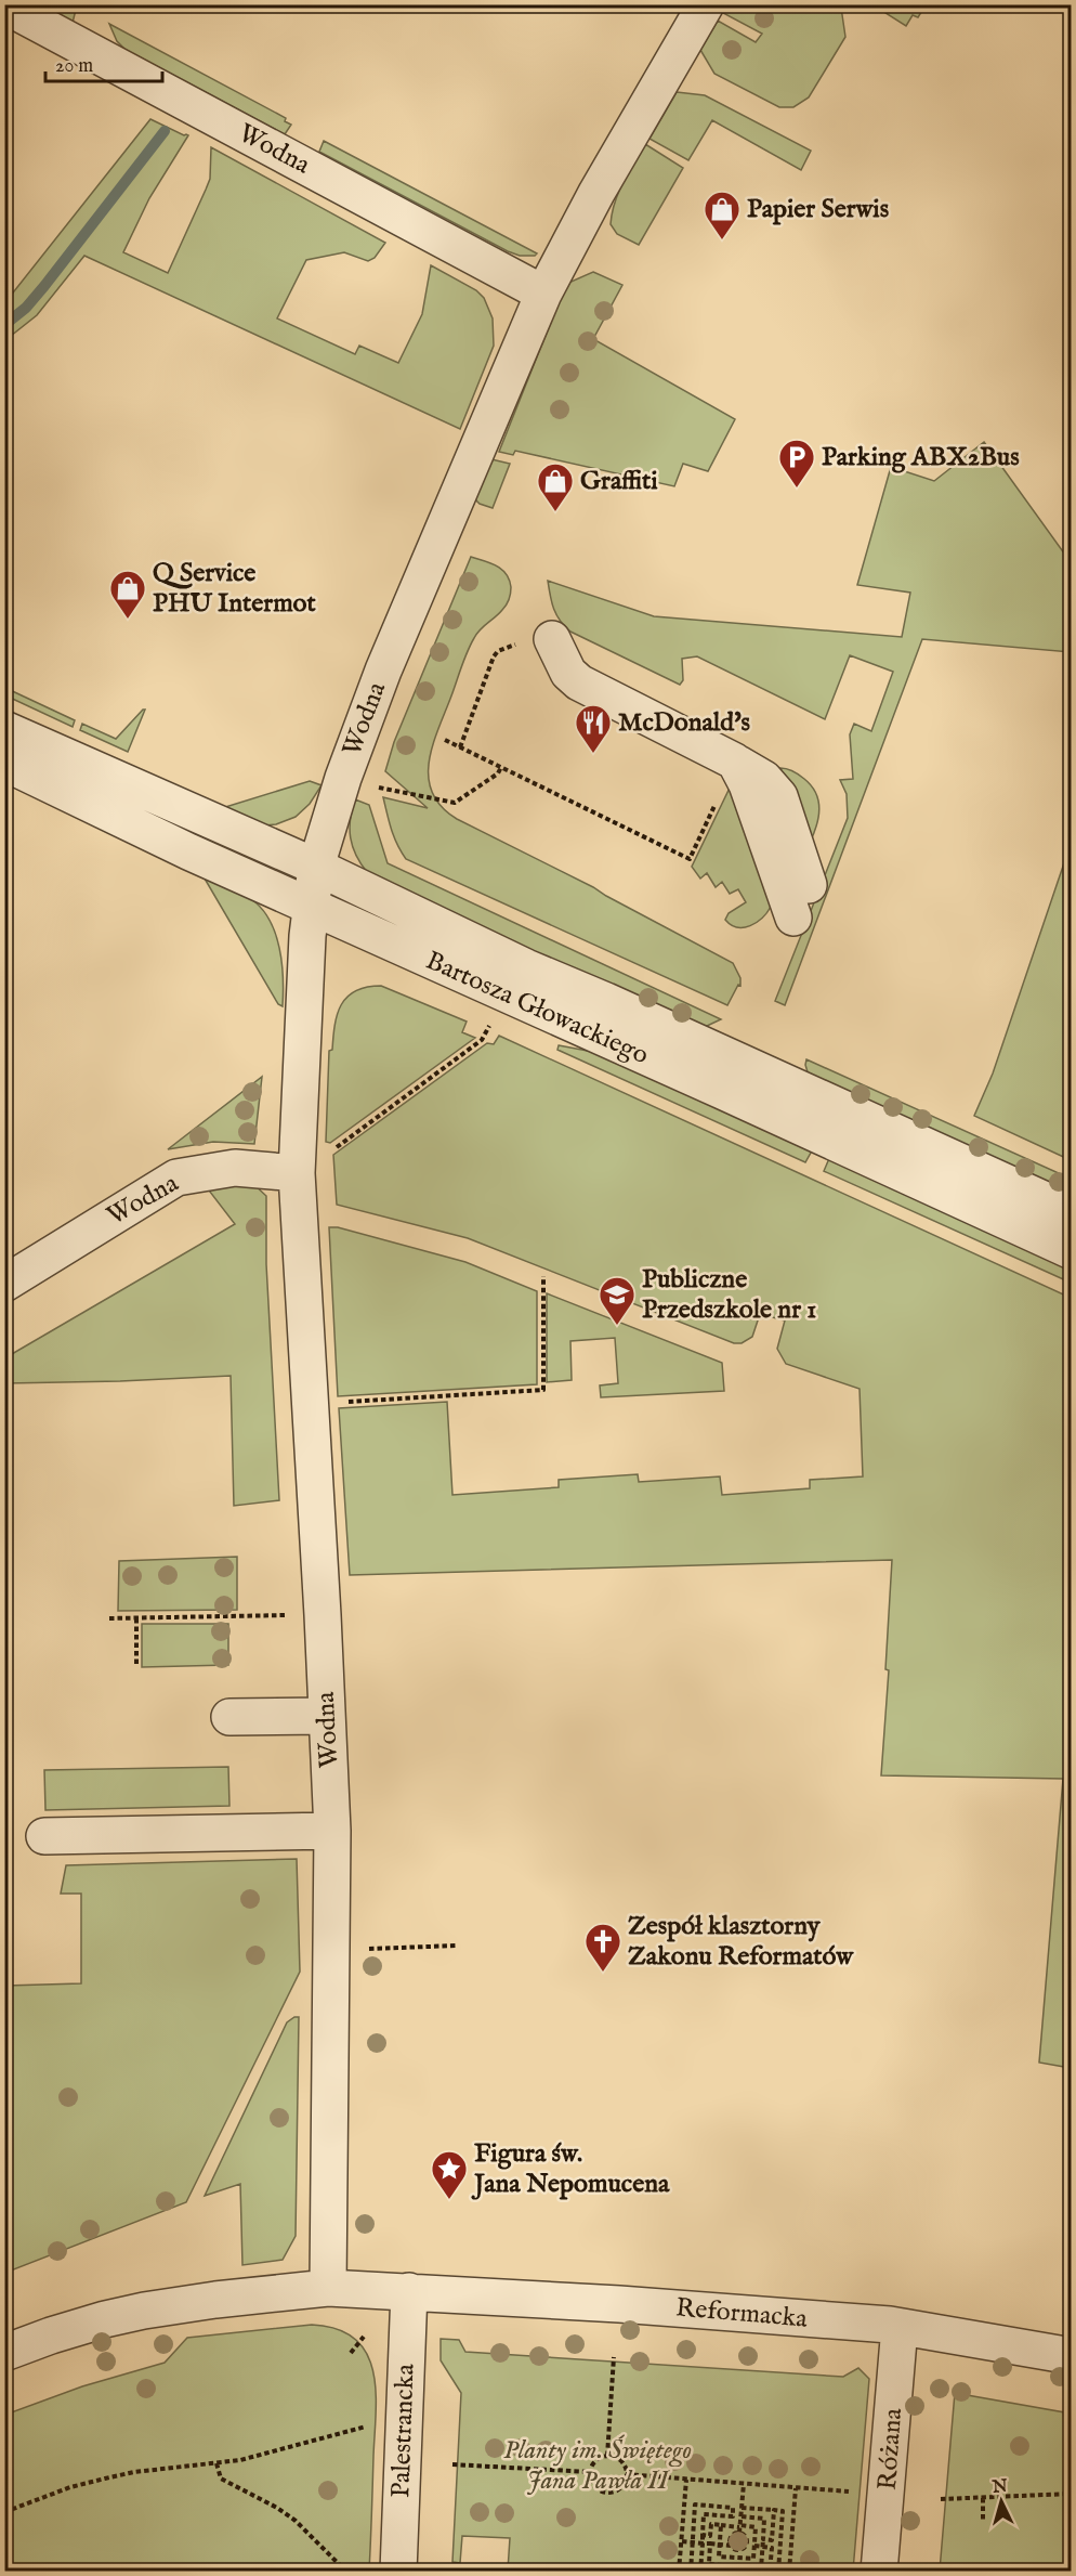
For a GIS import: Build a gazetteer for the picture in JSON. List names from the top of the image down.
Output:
{
  "streets": {
    "street": [
      "Wodna",
      "Bartosza Głowackiego",
      "Reformacka",
      "Palestrancka",
      "Różana"
    ]
  },
  "crossings": [
    ["Wodna", "Bartosza Głowackiego"],
    ["Wodna", "Reformacka"],
    ["Reformacka", "Palestrancka"],
    ["Reformacka", "Różana"]
  ],
  "parks": ["Planty im. Świętego Jana Pawła II"],
  "places": {
    "shop": ["Papier Serwis", "Graffiti", "Q Service PHU Intermot"],
    "parking": ["Parking ABX2Bus"],
    "restaurant": ["McDonald's"],
    "school or university": ["Publiczne Przedszkole nr 1"],
    "church": ["Zespół klasztorny Zakonu Reformatów"],
    "place": ["Figura św. Jana Nepomucena"]
  },
  "scale_bar": "20 m",
  "north": "top"
}
